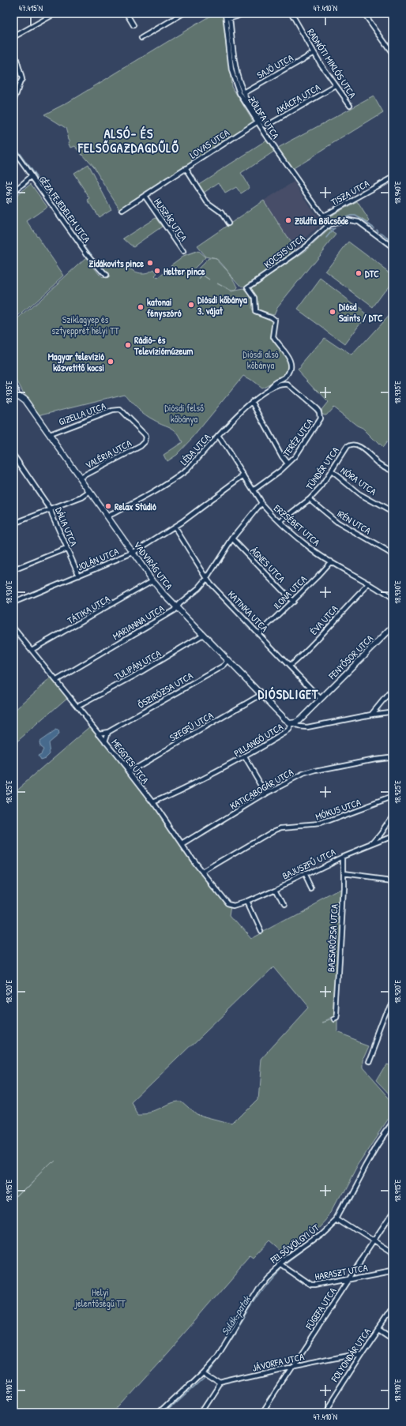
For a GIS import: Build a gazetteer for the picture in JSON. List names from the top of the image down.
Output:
{
  "streets": {
    "street": [
      "RADNÓTI MIKLÓS UTCA",
      "SAJÓ UTCA",
      "AKÁCFA UTCA",
      "ZÖLDFA UTCA",
      "LOVAS UTCA",
      "TISZA UTCA",
      "GÉZA FEJEDELEM UTCA",
      "HUSZÁR UTCA",
      "KOCSIS UTCA",
      "GIZELLA UTCA",
      "TERÉZ UTCA",
      "LÉDA UTCA",
      "VALÉRIA UTCA",
      "TÜNDÉR UTCA",
      "NÓRA UTCA",
      "IRÉN UTCA",
      "ERZSÉBET UTCA",
      "DÁLIA UTCA",
      "JOLÁN UTCA",
      "ÁGNES UTCA",
      "VADVIRÁG UTCA",
      "ILONA UTCA",
      "TÁTIKA UTCA",
      "KATINKA UTCA",
      "ÉVA UTCA",
      "MARIANNA UTCA",
      "FENYŐSOR UTCA",
      "TULIPÁN UTCA",
      "ŐSZIRÓZSA UTCA",
      "SZEGFŰ UTCA",
      "PILLANGÓ UTCA",
      "MEGGYES UTCA",
      "KATICABOGÁR UTCA",
      "MÓKUS UTCA",
      "BAJUSZFŰ UTCA",
      "BAZSARÓZSA UTCA",
      "FELSŐVÖLGYI ÚT",
      "HARASZT UTCA",
      "FÜGEFA UTCA",
      "FOLYONDÁR UTCA",
      "JÁVORFA UTCA"
    ]
  },
  "crossings": [
    ["RADNÓTI MIKLÓS UTCA", "SAJÓ UTCA"],
    ["RADNÓTI MIKLÓS UTCA", "AKÁCFA UTCA"],
    ["SAJÓ UTCA", "ZÖLDFA UTCA"],
    ["AKÁCFA UTCA", "ZÖLDFA UTCA"],
    ["ZÖLDFA UTCA", "LOVAS UTCA"],
    ["ZÖLDFA UTCA", "TISZA UTCA"],
    ["LOVAS UTCA", "HUSZÁR UTCA"],
    ["TISZA UTCA", "KOCSIS UTCA"],
    ["KOCSIS UTCA", "LÉDA UTCA"],
    ["GIZELLA UTCA", "VALÉRIA UTCA"],
    ["GIZELLA UTCA", "VADVIRÁG UTCA"],
    ["TERÉZ UTCA", "LÉDA UTCA"],
    ["TERÉZ UTCA", "ERZSÉBET UTCA"],
    ["LÉDA UTCA", "ERZSÉBET UTCA"],
    ["LÉDA UTCA", "VADVIRÁG UTCA"],
    ["VALÉRIA UTCA", "VADVIRÁG UTCA"],
    ["TÜNDÉR UTCA", "NÓRA UTCA"],
    ["TÜNDÉR UTCA", "IRÉN UTCA"],
    ["TÜNDÉR UTCA", "ERZSÉBET UTCA"],
    ["ERZSÉBET UTCA", "JOLÁN UTCA"],
    ["ERZSÉBET UTCA", "ILONA UTCA"],
    ["ERZSÉBET UTCA", "ÉVA UTCA"],
    ["ERZSÉBET UTCA", "MARIANNA UTCA"],
    ["DÁLIA UTCA", "JOLÁN UTCA"],
    ["JOLÁN UTCA", "VADVIRÁG UTCA"],
    ["JOLÁN UTCA", "KATINKA UTCA"],
    ["ÁGNES UTCA", "ILONA UTCA"],
    ["ÁGNES UTCA", "MARIANNA UTCA"],
    ["VADVIRÁG UTCA", "TÁTIKA UTCA"],
    ["VADVIRÁG UTCA", "MARIANNA UTCA"],
    ["VADVIRÁG UTCA", "FENYŐSOR UTCA"],
    ["VADVIRÁG UTCA", "TULIPÁN UTCA"],
    ["VADVIRÁG UTCA", "ŐSZIRÓZSA UTCA"],
    ["VADVIRÁG UTCA", "SZEGFŰ UTCA"],
    ["VADVIRÁG UTCA", "PILLANGÓ UTCA"],
    ["ILONA UTCA", "KATINKA UTCA"],
    ["TÁTIKA UTCA", "MEGGYES UTCA"],
    ["KATINKA UTCA", "ÉVA UTCA"],
    ["KATINKA UTCA", "MARIANNA UTCA"],
    ["KATINKA UTCA", "FENYŐSOR UTCA"],
    ["MARIANNA UTCA", "MEGGYES UTCA"],
    ["FENYŐSOR UTCA", "PILLANGÓ UTCA"],
    ["TULIPÁN UTCA", "MEGGYES UTCA"],
    ["ŐSZIRÓZSA UTCA", "MEGGYES UTCA"],
    ["SZEGFŰ UTCA", "MEGGYES UTCA"],
    ["PILLANGÓ UTCA", "MEGGYES UTCA"],
    ["MEGGYES UTCA", "KATICABOGÁR UTCA"],
    ["MEGGYES UTCA", "MÓKUS UTCA"],
    ["MEGGYES UTCA", "BAJUSZFŰ UTCA"],
    ["BAJUSZFŰ UTCA", "BAZSARÓZSA UTCA"],
    ["FELSŐVÖLGYI ÚT", "HARASZT UTCA"],
    ["HARASZT UTCA", "FÜGEFA UTCA"],
    ["FÜGEFA UTCA", "JÁVORFA UTCA"],
    ["FOLYONDÁR UTCA", "JÁVORFA UTCA"]
  ],
  "districts": ["ALSÓ- ÉS FELSŐGAZDAGDŰLŐ", "DIÓSDLIGET"],
  "water": ["Sulák-patak"],
  "parks": [
    "Sziklagyep és sztyepprét helyi TT",
    "Diósdi alsó kőbánya",
    "Diósdi felső kőbánya",
    "Helyi jelentőségű TT"
  ],
  "places": [
    "Zöldfa Bölcsőde",
    "Zidákovits pince",
    "Helter pince",
    "DTC",
    "Diósdi kőbánya 3. vájat",
    "katonai fényszóró",
    "Diósd Saints / DTC",
    "Rádió- és Televíziómúzeum",
    "Magyar televízió közvetítő kocsi",
    "Relax Stúdió"
  ],
  "coordinates": [
    "47.415°N",
    "47.410°N",
    "18.940°E",
    "18.935°E",
    "18.930°E",
    "18.925°E",
    "18.920°E",
    "18.915°E",
    "18.910°E"
  ]
}
